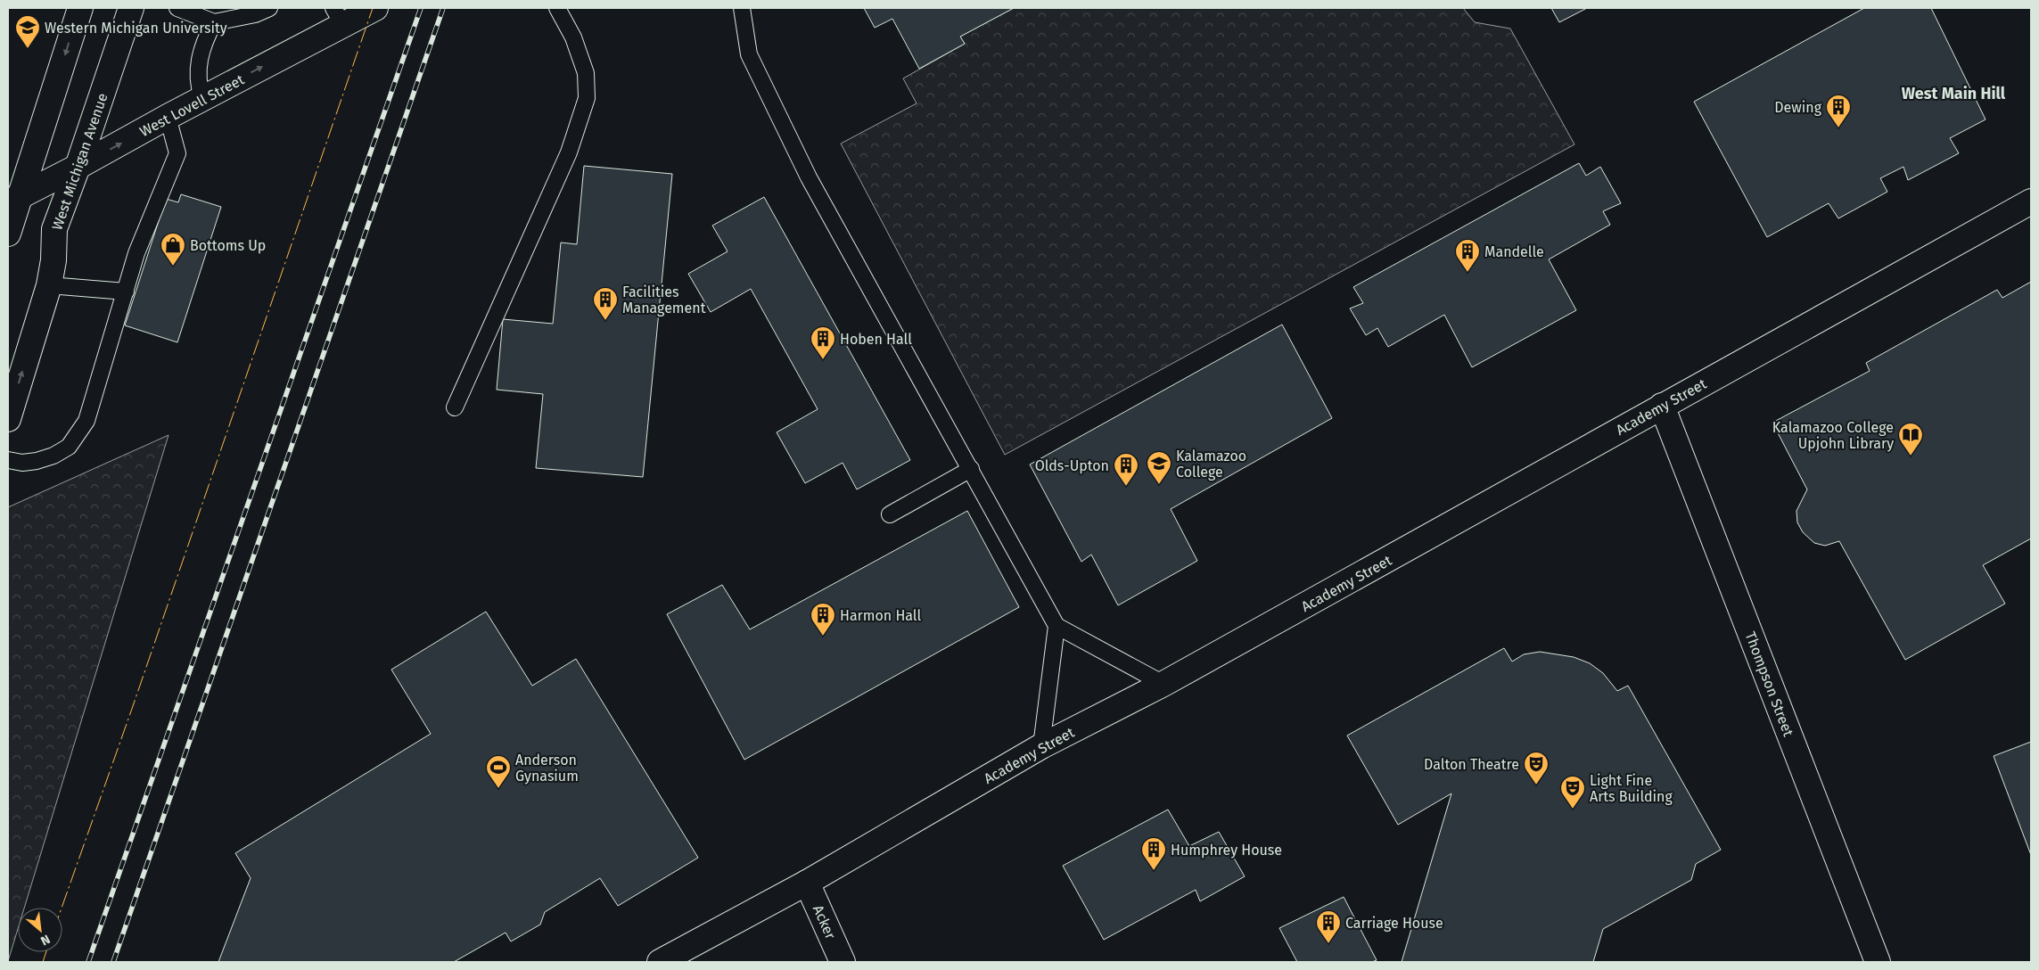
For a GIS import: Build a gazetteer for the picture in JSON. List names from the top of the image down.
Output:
{
  "streets": {
    "street": [
      "West Lovell Street",
      "West Michigan Avenue",
      "Academy Street",
      "Thompson Street",
      "Acker"
    ]
  },
  "crossings": [
    ["West Lovell Street", "West Michigan Avenue"],
    ["Academy Street", "Thompson Street"],
    ["Academy Street", "Acker"]
  ],
  "one_way": ["West Lovell Street"],
  "districts": ["West Main Hill"],
  "places": {
    "school or university": ["Western Michigan University", "Kalamazoo College"],
    "building": [
      "Dewing",
      "Mandelle",
      "Facilities Management",
      "Hoben Hall",
      "Olds-Upton",
      "Harmon Hall",
      "Humphrey House",
      "Carriage House"
    ],
    "shop": ["Bottoms Up"],
    "library": ["Kalamazoo College Upjohn Library"],
    "theatre": ["Dalton Theatre", "Light Fine Arts Building"],
    "sports": ["Anderson Gynasium"]
  },
  "north": "bottom right"
}
